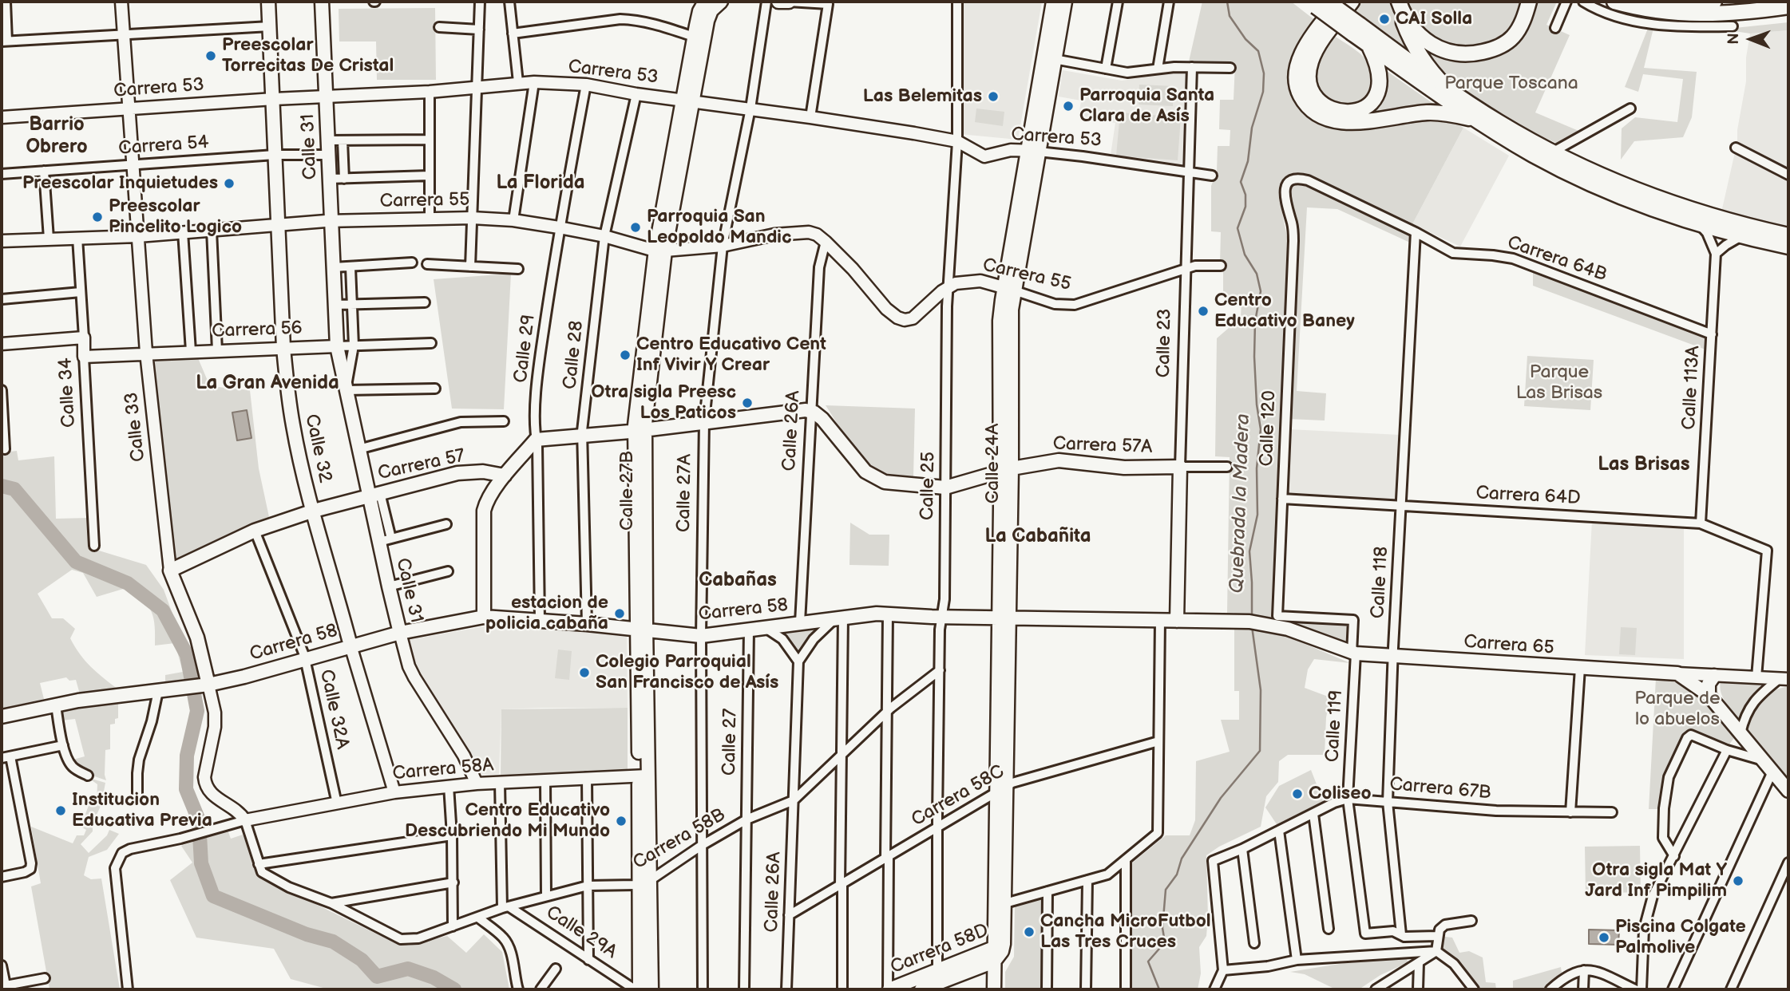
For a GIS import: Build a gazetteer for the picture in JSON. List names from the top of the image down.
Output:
{
  "streets": {
    "main road": [
      "Calle 31",
      "Calle 23",
      "Calle 33",
      "Carrera 57A",
      "Calle 32",
      "Calle 24A",
      "Carrera 57",
      "Calle 27B",
      "Carrera 58",
      "Carrera 65",
      "Carrera 58D"
    ],
    "street": [
      "Carrera 53",
      "Carrera 54",
      "Carrera 55",
      "Carrera 64B",
      "Carrera 56",
      "Calle 29",
      "Calle 28",
      "Calle 113A",
      "Calle 34",
      "Calle 120",
      "Calle 26A",
      "Calle 25",
      "Calle 27A",
      "Carrera 64D",
      "Calle 118",
      "Calle 32A",
      "Calle 119",
      "Calle 27",
      "Carrera 58A",
      "Carrera 67B",
      "Carrera 58C",
      "Carrera 58B",
      "Calle 29A"
    ]
  },
  "crossings": [
    ["Carrera 53", "Calle 31"],
    ["Carrera 53", "Calle 23"],
    ["Carrera 53", "Calle 29"],
    ["Carrera 53", "Calle 28"],
    ["Carrera 53", "Calle 33"],
    ["Carrera 53", "Calle 32"],
    ["Carrera 53", "Calle 24A"],
    ["Carrera 53", "Calle 25"],
    ["Carrera 53", "Calle 27B"],
    ["Carrera 53", "Calle 27A"],
    ["Carrera 54", "Calle 31"],
    ["Carrera 54", "Calle 33"],
    ["Carrera 54", "Calle 32"],
    ["Calle 31", "Carrera 55"],
    ["Calle 31", "Carrera 56"],
    ["Calle 31", "Carrera 57"],
    ["Calle 31", "Carrera 58"],
    ["Calle 31", "Carrera 58A"],
    ["Carrera 55", "Calle 23"],
    ["Carrera 55", "Calle 29"],
    ["Carrera 55", "Calle 28"],
    ["Carrera 55", "Calle 34"],
    ["Carrera 55", "Calle 33"],
    ["Carrera 55", "Calle 26A"],
    ["Carrera 55", "Calle 32"],
    ["Carrera 55", "Calle 24A"],
    ["Carrera 55", "Calle 25"],
    ["Carrera 55", "Calle 27B"],
    ["Carrera 55", "Calle 27A"],
    ["Carrera 64B", "Calle 113A"],
    ["Carrera 64B", "Calle 120"],
    ["Carrera 64B", "Calle 118"],
    ["Carrera 56", "Calle 34"],
    ["Carrera 56", "Calle 33"],
    ["Carrera 56", "Calle 32"],
    ["Calle 23", "Carrera 57A"],
    ["Calle 23", "Carrera 58"],
    ["Calle 29", "Carrera 58"],
    ["Calle 28", "Carrera 58"],
    ["Calle 113A", "Carrera 64D"],
    ["Calle 33", "Carrera 57"],
    ["Calle 33", "Carrera 58"],
    ["Calle 33", "Carrera 58A"],
    ["Calle 120", "Carrera 64D"],
    ["Calle 120", "Calle 119"],
    ["Calle 26A", "Carrera 57A"],
    ["Calle 26A", "Carrera 58"],
    ["Calle 26A", "Carrera 58C"],
    ["Calle 26A", "Carrera 58B"],
    ["Carrera 57A", "Calle 24A"],
    ["Carrera 57A", "Calle 25"],
    ["Calle 32", "Carrera 57"],
    ["Calle 32", "Carrera 58"],
    ["Calle 32", "Carrera 58A"],
    ["Calle 24A", "Carrera 58"],
    ["Calle 24A", "Carrera 58C"],
    ["Calle 24A", "Carrera 58D"],
    ["Carrera 57", "Calle 32A"],
    ["Calle 25", "Carrera 58"],
    ["Calle 25", "Carrera 58C"],
    ["Calle 25", "Carrera 58B"],
    ["Calle 25", "Carrera 58D"],
    ["Calle 27B", "Carrera 58"],
    ["Calle 27B", "Carrera 58A"],
    ["Calle 27B", "Carrera 58B"],
    ["Calle 27A", "Carrera 58"],
    ["Calle 27A", "Carrera 58B"],
    ["Carrera 64D", "Calle 118"],
    ["Carrera 64D", "Carrera 65"],
    ["Calle 118", "Carrera 65"],
    ["Calle 118", "Calle 119"],
    ["Calle 118", "Carrera 67B"],
    ["Carrera 58", "Carrera 65"],
    ["Carrera 58", "Calle 32A"],
    ["Carrera 58", "Calle 27"],
    ["Carrera 65", "Calle 119"],
    ["Calle 32A", "Carrera 58A"],
    ["Calle 119", "Carrera 67B"],
    ["Calle 27", "Carrera 58B"],
    ["Carrera 58B", "Calle 29A"]
  ],
  "districts": [
    "Barrio Obrero",
    "La Florida",
    "La Gran Avenida",
    "Las Brisas",
    "La Cabañita",
    "Cabañas"
  ],
  "water": ["Quebrada la Madera"],
  "parks": ["Parque Toscana", "Parque Las Brisas", "Parque de lo abuelos"],
  "places": [
    "CAI Solla",
    "Preescolar Torrecitas De Cristal",
    "Las Belemitas",
    "Parroquia Santa Clara de Asís",
    "Preescolar Inquietudes",
    "Preescolar Pincelito Logico",
    "Parroquia San Leopoldo Mandic",
    "Centro Educativo Baney",
    "Centro Educativo Cent Inf Vivir Y Crear",
    "Otra sigla Preesc Los Paticos",
    "estacion de policia cabaña",
    "Colegio Parroquial San Francisco de Asís",
    "Coliseo",
    "Institucion Educativa Previa",
    "Centro Educativo Descubriendo Mi Mundo",
    "Otra sigla Mat Y Jard Inf Pimpilim",
    "Cancha MicroFutbol Las Tres Cruces",
    "Piscina Colgate Palmolive"
  ],
  "north": "left"
}
